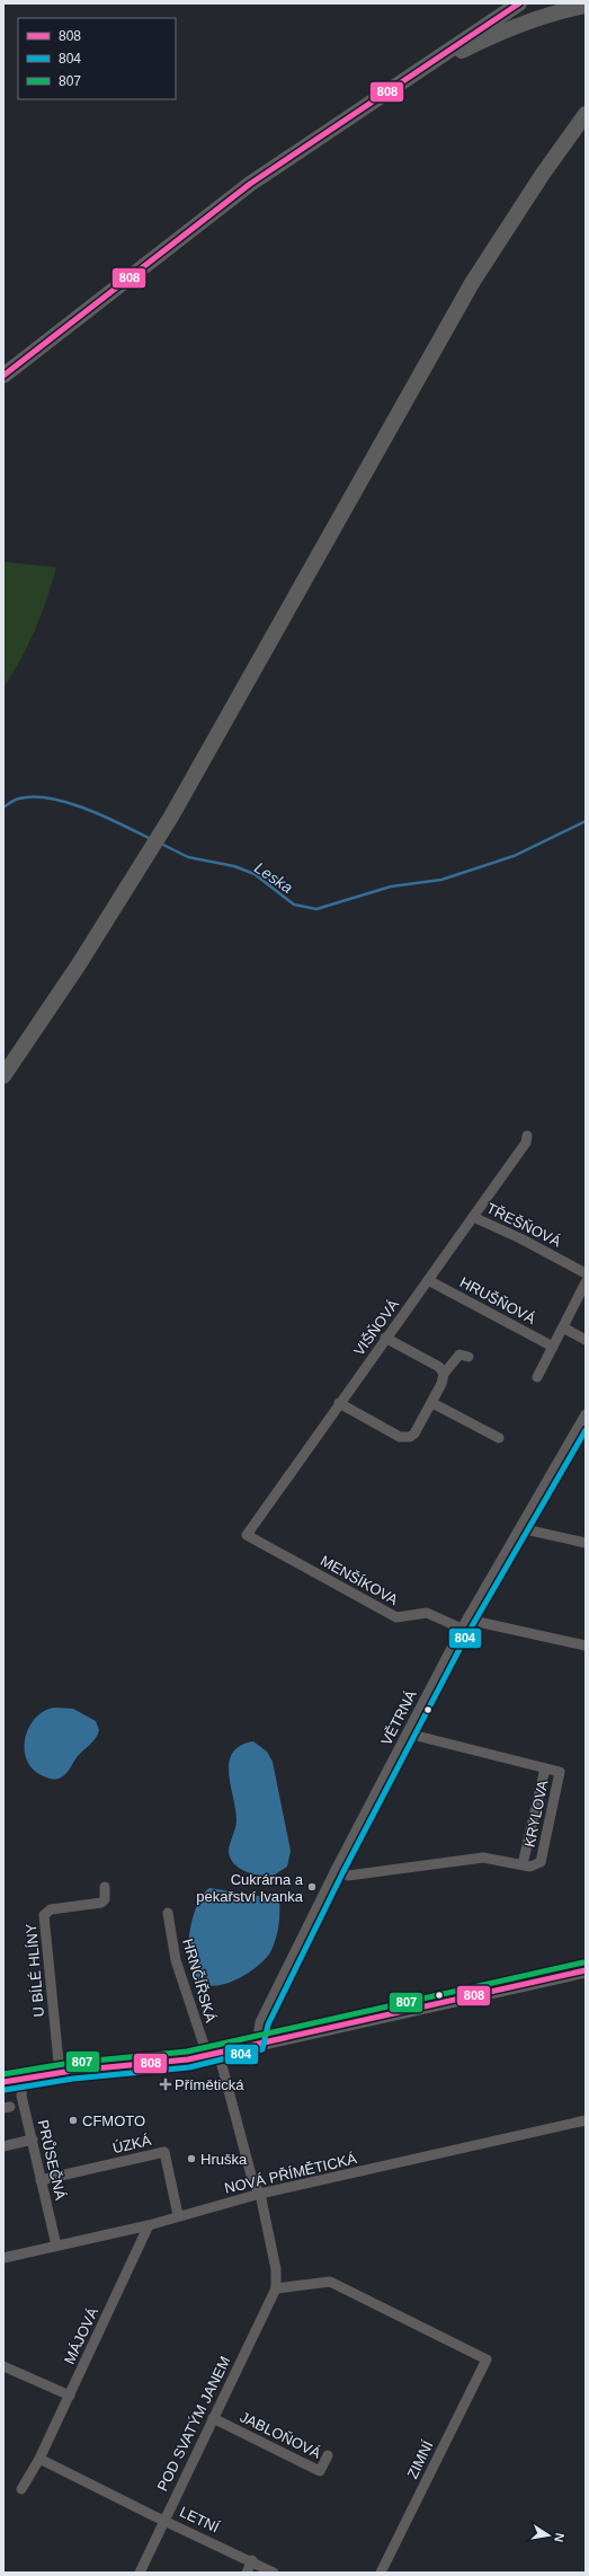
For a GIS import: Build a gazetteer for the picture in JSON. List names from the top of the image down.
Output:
{
  "streets": {
    "street": [
      "TŘEŠŇOVÁ",
      "HRUŠŇOVÁ",
      "VIŠŇOVÁ",
      "MENŠÍKOVA",
      "VĚTRNÁ",
      "KRYLOVA",
      "U BÍLÉ HLÍNY",
      "HRNČÍŘSKÁ",
      "ÚZKÁ",
      "PRŮSEČNÁ",
      "NOVÁ PŘÍMĚTICKÁ",
      "MÁJOVÁ",
      "POD SVATÝM JANEM",
      "JABLOŇOVÁ",
      "ZIMNÍ",
      "LETNÍ"
    ]
  },
  "crossings": [
    ["TŘEŠŇOVÁ", "VIŠŇOVÁ"],
    ["HRUŠŇOVÁ", "VIŠŇOVÁ"],
    ["VIŠŇOVÁ", "MENŠÍKOVA"],
    ["MENŠÍKOVA", "VĚTRNÁ"],
    ["VĚTRNÁ", "KRYLOVA"],
    ["HRNČÍŘSKÁ", "POD SVATÝM JANEM"],
    ["ÚZKÁ", "PRŮSEČNÁ"],
    ["ÚZKÁ", "NOVÁ PŘÍMĚTICKÁ"],
    ["PRŮSEČNÁ", "NOVÁ PŘÍMĚTICKÁ"],
    ["NOVÁ PŘÍMĚTICKÁ", "MÁJOVÁ"],
    ["NOVÁ PŘÍMĚTICKÁ", "POD SVATÝM JANEM"],
    ["MÁJOVÁ", "LETNÍ"],
    ["POD SVATÝM JANEM", "JABLOŇOVÁ"],
    ["POD SVATÝM JANEM", "ZIMNÍ"],
    ["POD SVATÝM JANEM", "LETNÍ"]
  ],
  "water": ["Leska"],
  "places": {
    "other": ["Cukrárna a pekařství Ivanka", "CFMOTO", "Hruška"],
    "health": ["Přímětická"]
  },
  "lines": ["transit line 808", "transit line 804", "transit line 807"],
  "legend": ["808", "804", "807"],
  "north": "right"
}
